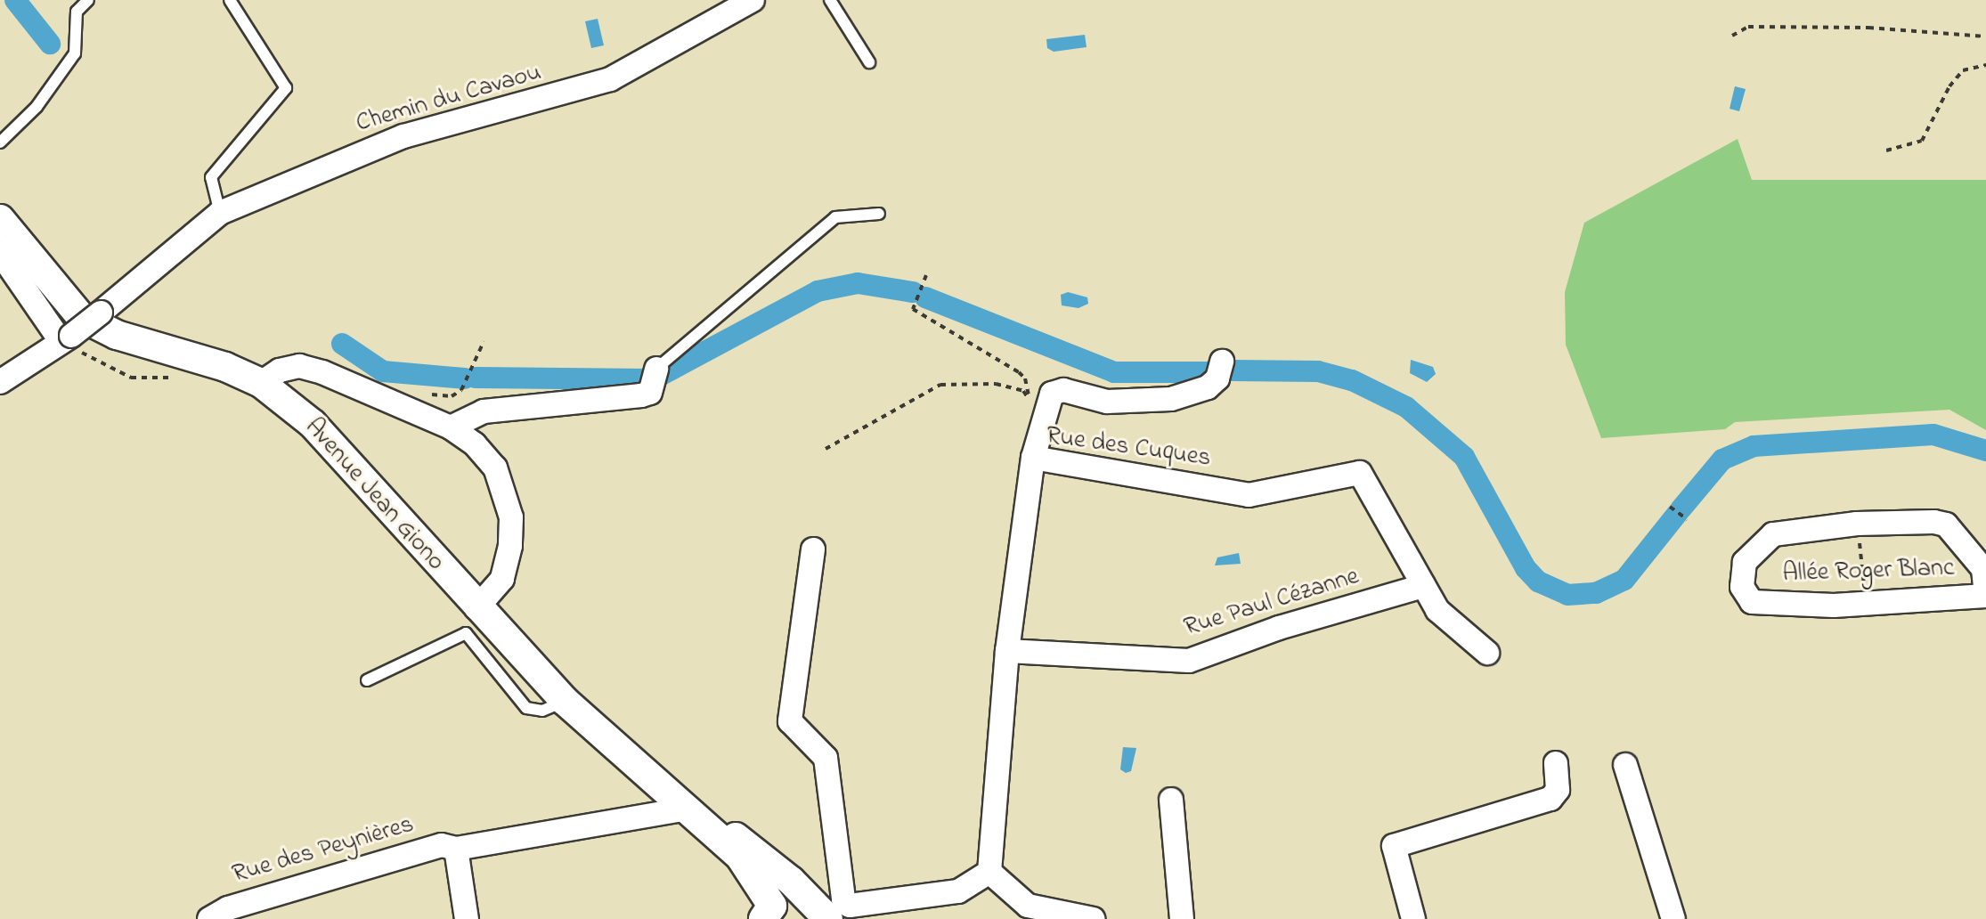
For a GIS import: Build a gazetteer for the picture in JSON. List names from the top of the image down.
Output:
{
  "streets": {
    "street": [
      "Chemin du Cavaou",
      "Rue des Cuques",
      "Avenue Jean Giono",
      "Allée Roger Blanc",
      "Rue Paul Cézanne",
      "Rue des Peynières"
    ]
  },
  "crossings": [
    ["Chemin du Cavaou", "Avenue Jean Giono"],
    ["Rue des Cuques", "Rue Paul Cézanne"],
    ["Avenue Jean Giono", "Rue des Peynières"]
  ]
}
